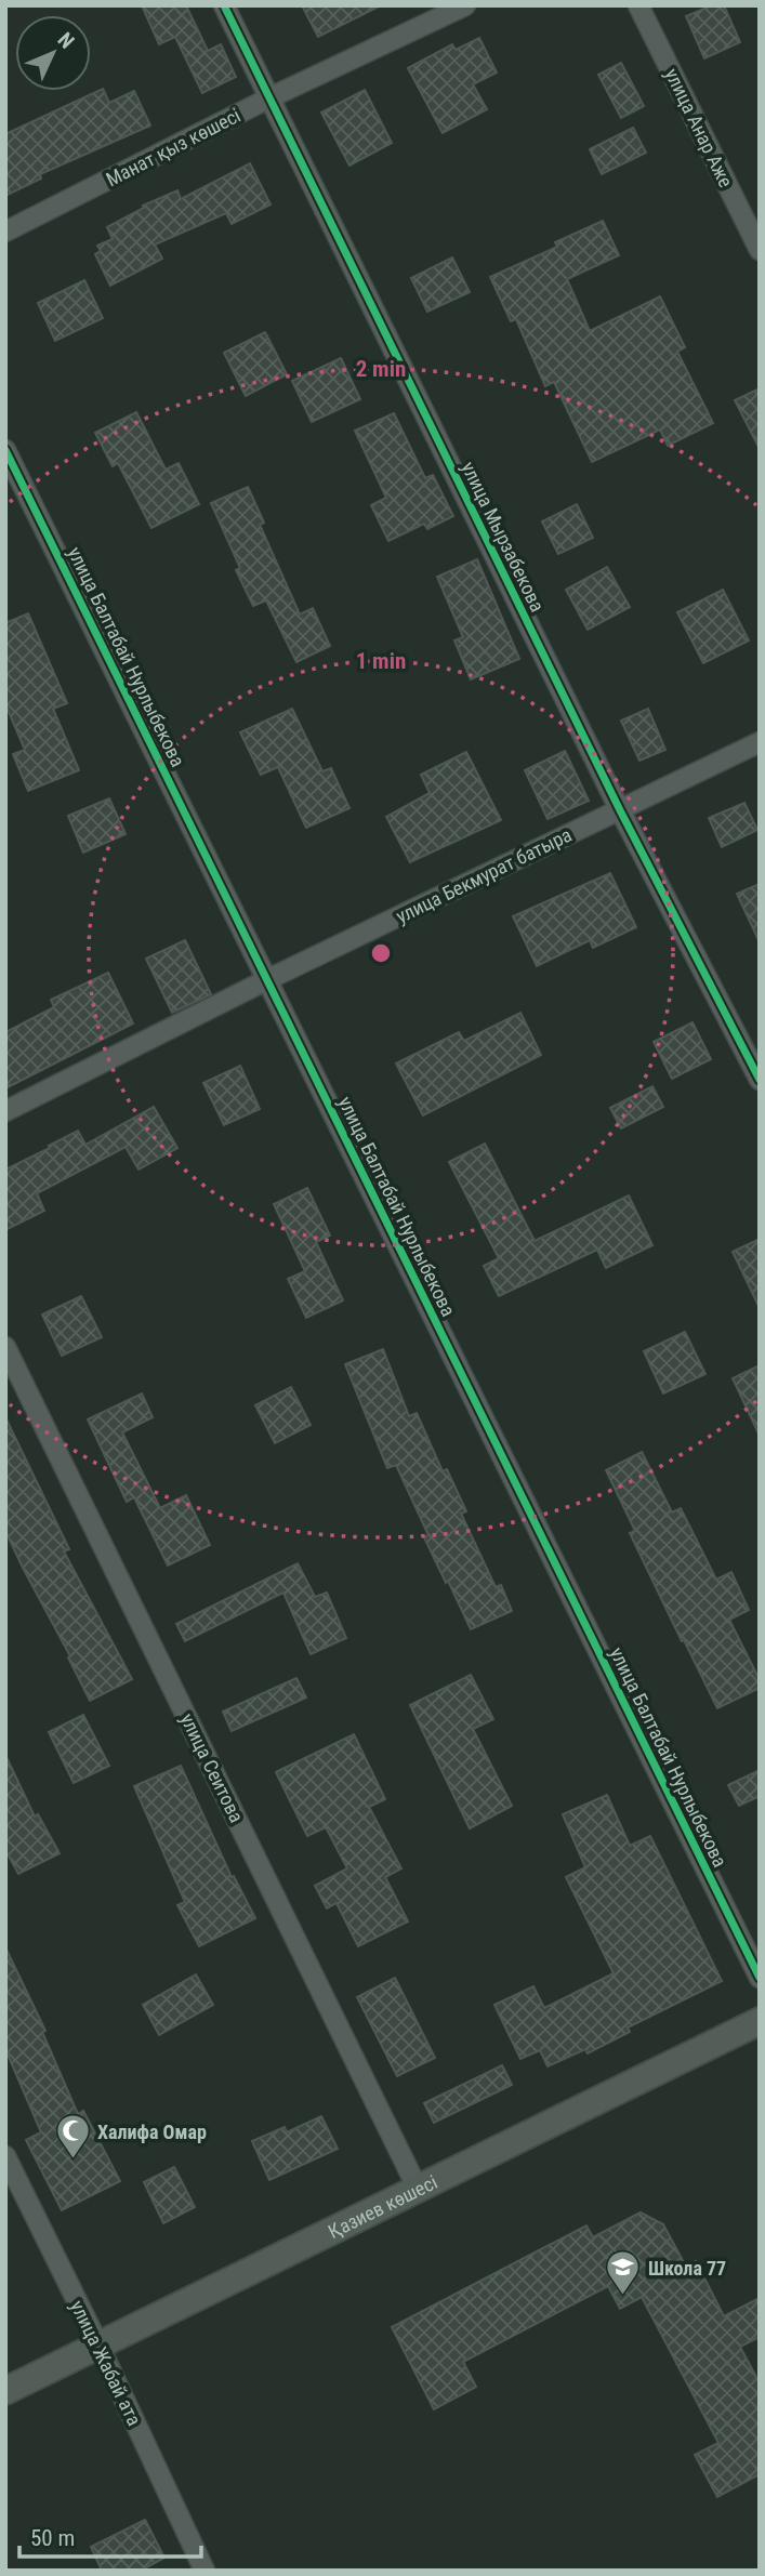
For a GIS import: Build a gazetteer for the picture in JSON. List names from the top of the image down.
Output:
{
  "streets": {
    "street": [
      "улица Анар Аже",
      "Манат қыз көшесі",
      "улица Мырзабекова",
      "улица Балтабай Нурлыбекова",
      "улица Бекмурат батыра",
      "улица Сеитова",
      "Қазиев көшесі",
      "улица Жабай ата"
    ]
  },
  "crossings": [
    ["Манат қыз көшесі", "улица Мырзабекова"],
    ["улица Мырзабекова", "улица Бекмурат батыра"],
    ["улица Балтабай Нурлыбекова", "улица Бекмурат батыра"],
    ["улица Сеитова", "Қазиев көшесі"],
    ["Қазиев көшесі", "улица Жабай ата"]
  ],
  "places": {
    "mosque": ["Халифа Омар"],
    "school or university": ["Школа 77"]
  },
  "scale_bar": "50 m",
  "north": "top right",
  "rings": ["2 min", "1 min"]
}
